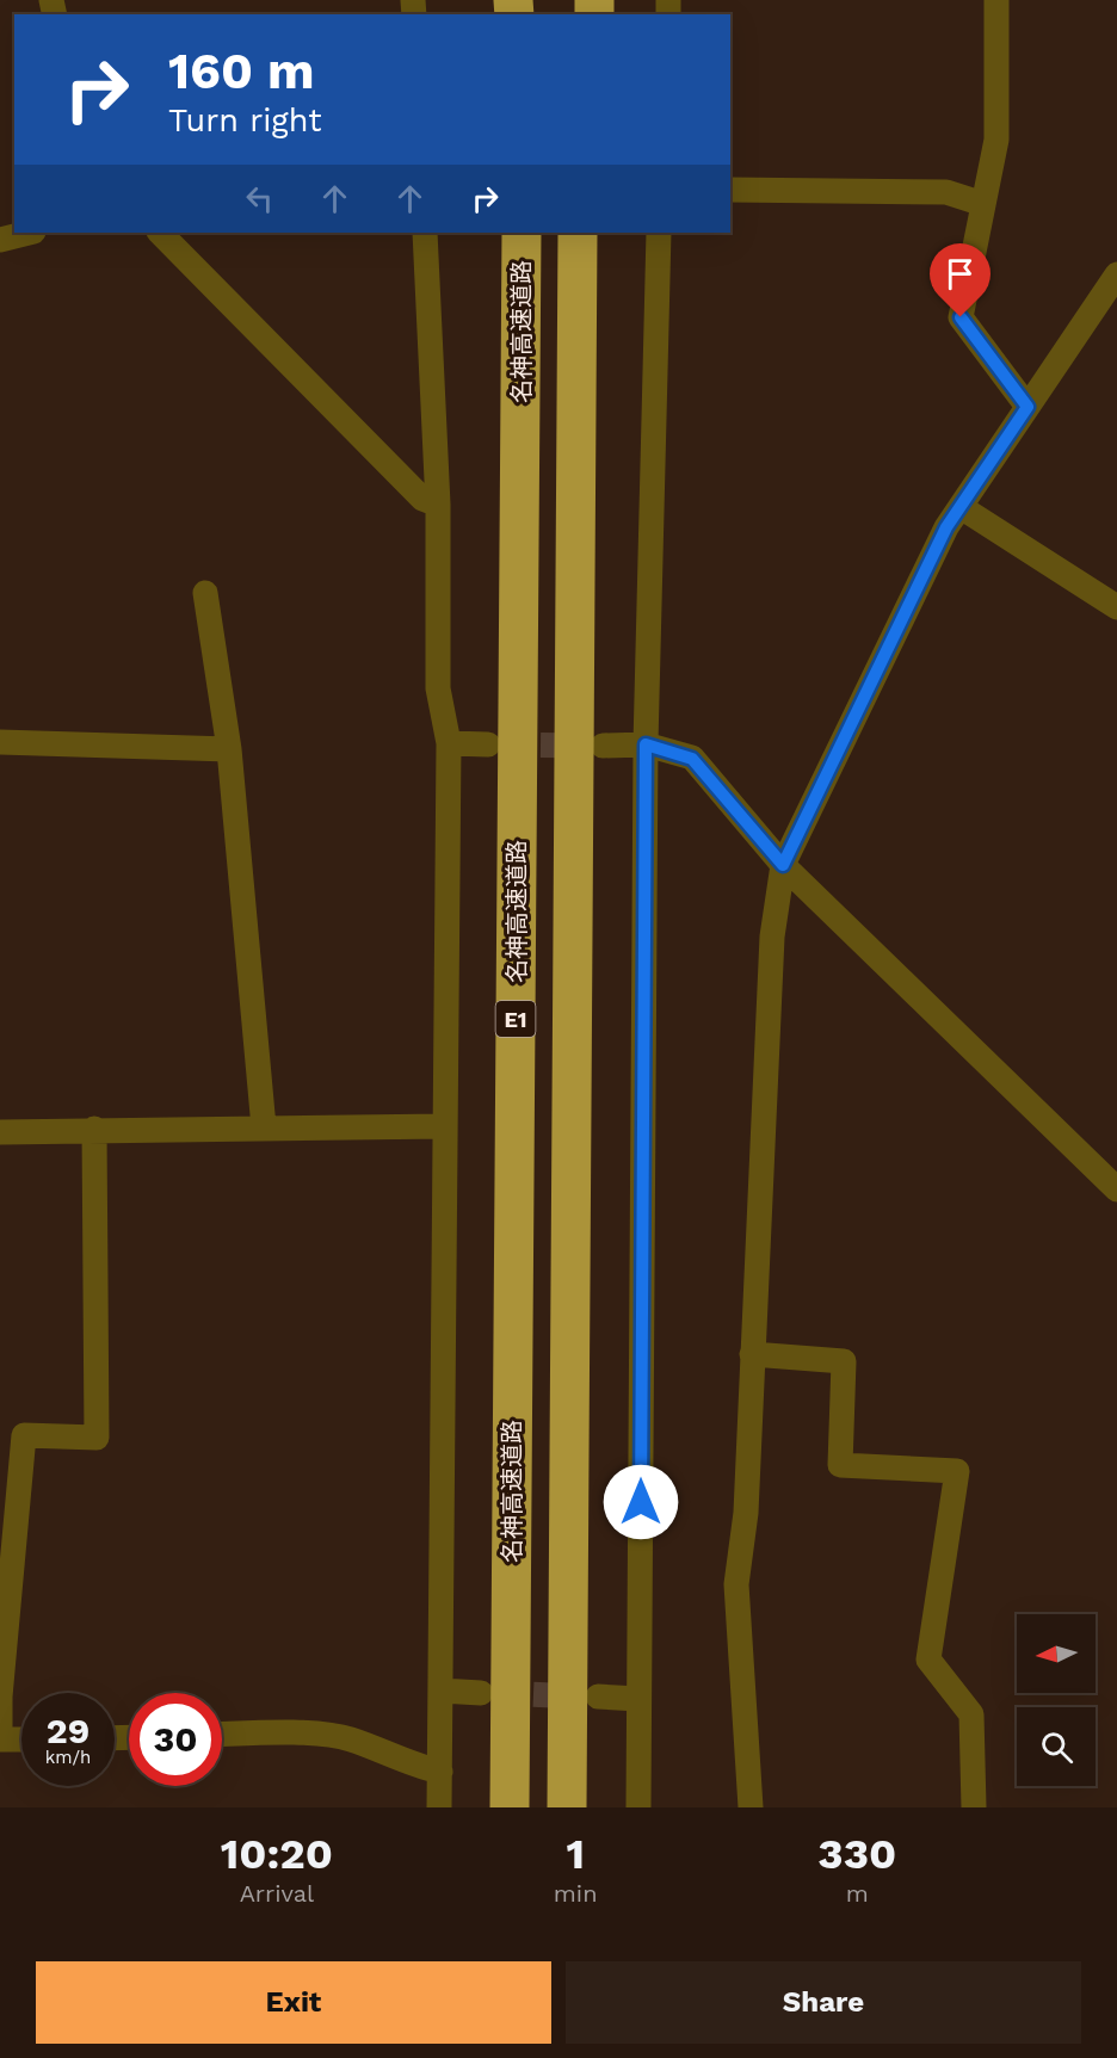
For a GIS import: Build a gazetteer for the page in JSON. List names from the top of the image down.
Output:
{
  "streets": {
    "highway": ["名神高速道路", "E1"]
  },
  "north": "left",
  "page": {
    "turn": ["160 m", "Turn right"],
    "speed": "29 km/h",
    "limit": "30",
    "eta": [
      "10:20",
      "Arrival",
      "1",
      "min",
      "330",
      "m"
    ],
    "buttons": ["Exit", "Share"]
  }
}
